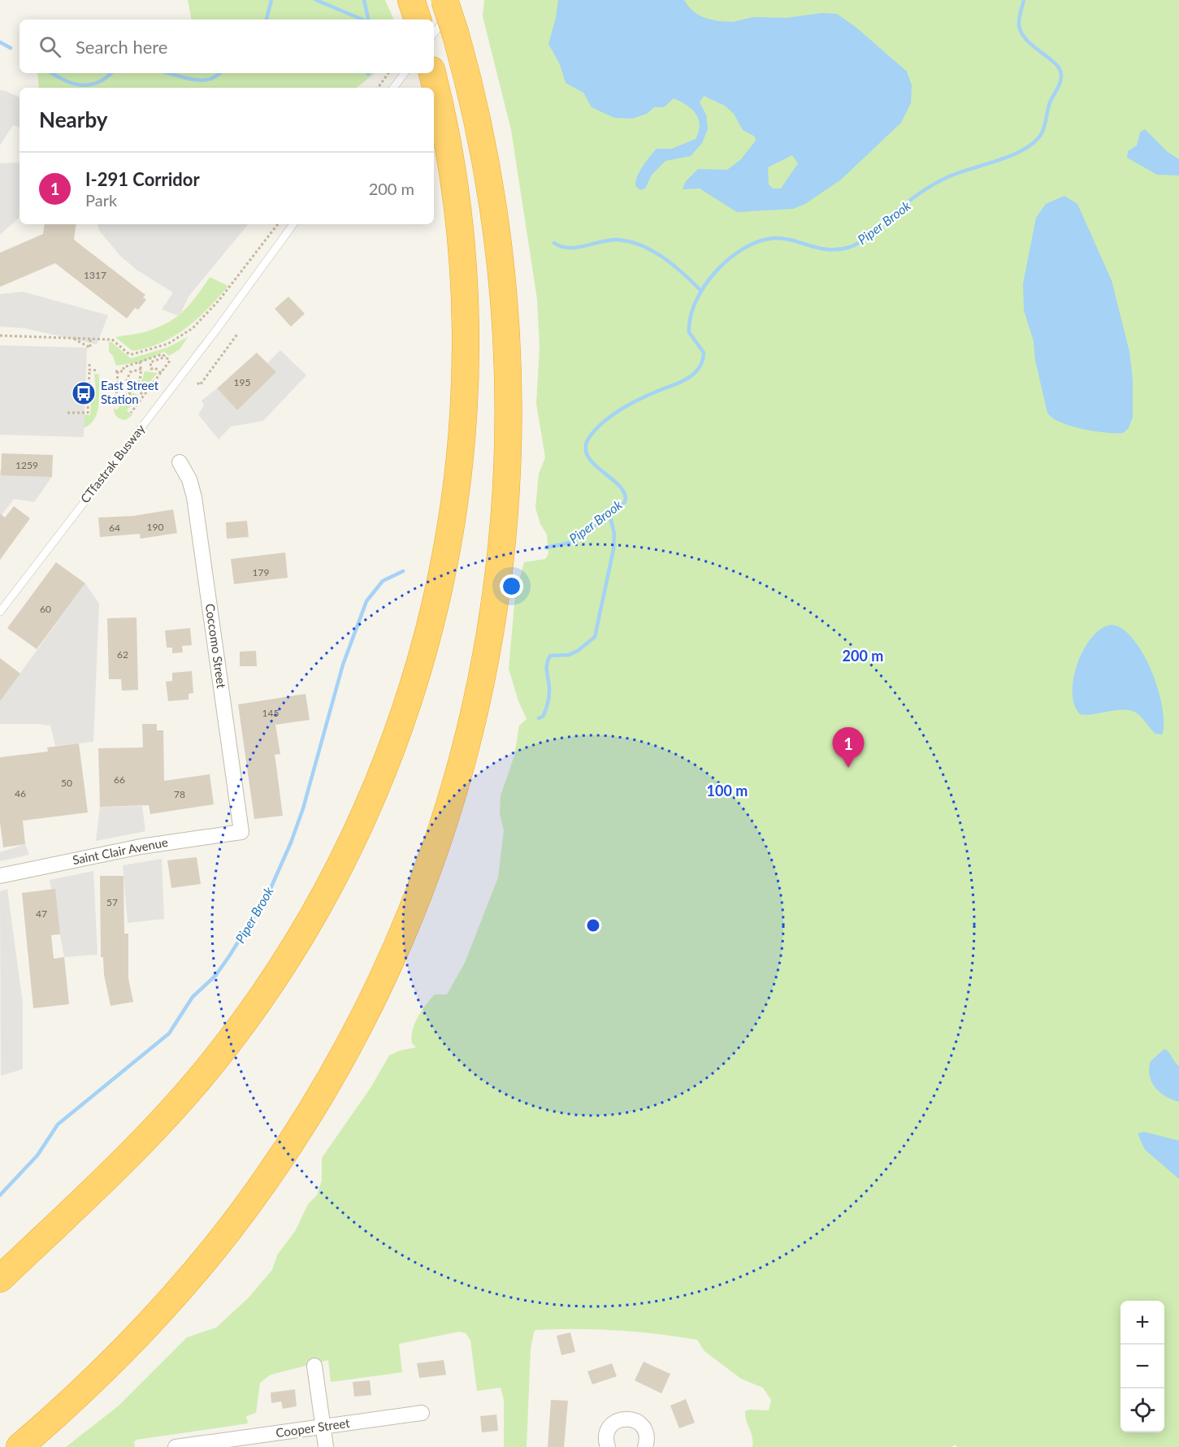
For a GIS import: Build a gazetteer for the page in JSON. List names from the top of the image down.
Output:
{
  "streets": {
    "street": ["Coccomo Street", "Saint Clair Avenue", "Cooper Street"],
    "lane": ["CTfastrak Busway"]
  },
  "crossings": [
    ["Coccomo Street", "Saint Clair Avenue"]
  ],
  "water": ["Piper Brook"],
  "places": {
    "bus stop": ["East Street Station"]
  },
  "house_numbers": [
    "1317",
    "195",
    "1259",
    "190",
    "64",
    "179",
    "60",
    "62",
    "145",
    "66",
    "50",
    "46",
    "78",
    "57",
    "47"
  ],
  "page": {
    "search": "Search here",
    "heading": "Nearby",
    "list": [
      {
        "mark": "1",
        "name": "I-291 Corridor",
        "note": "Park",
        "value": "200 m"
      }
    ],
    "pins": "1",
    "map_buttons": ["+", "−"]
  },
  "rings": ["200 m", "100 m"]
}
